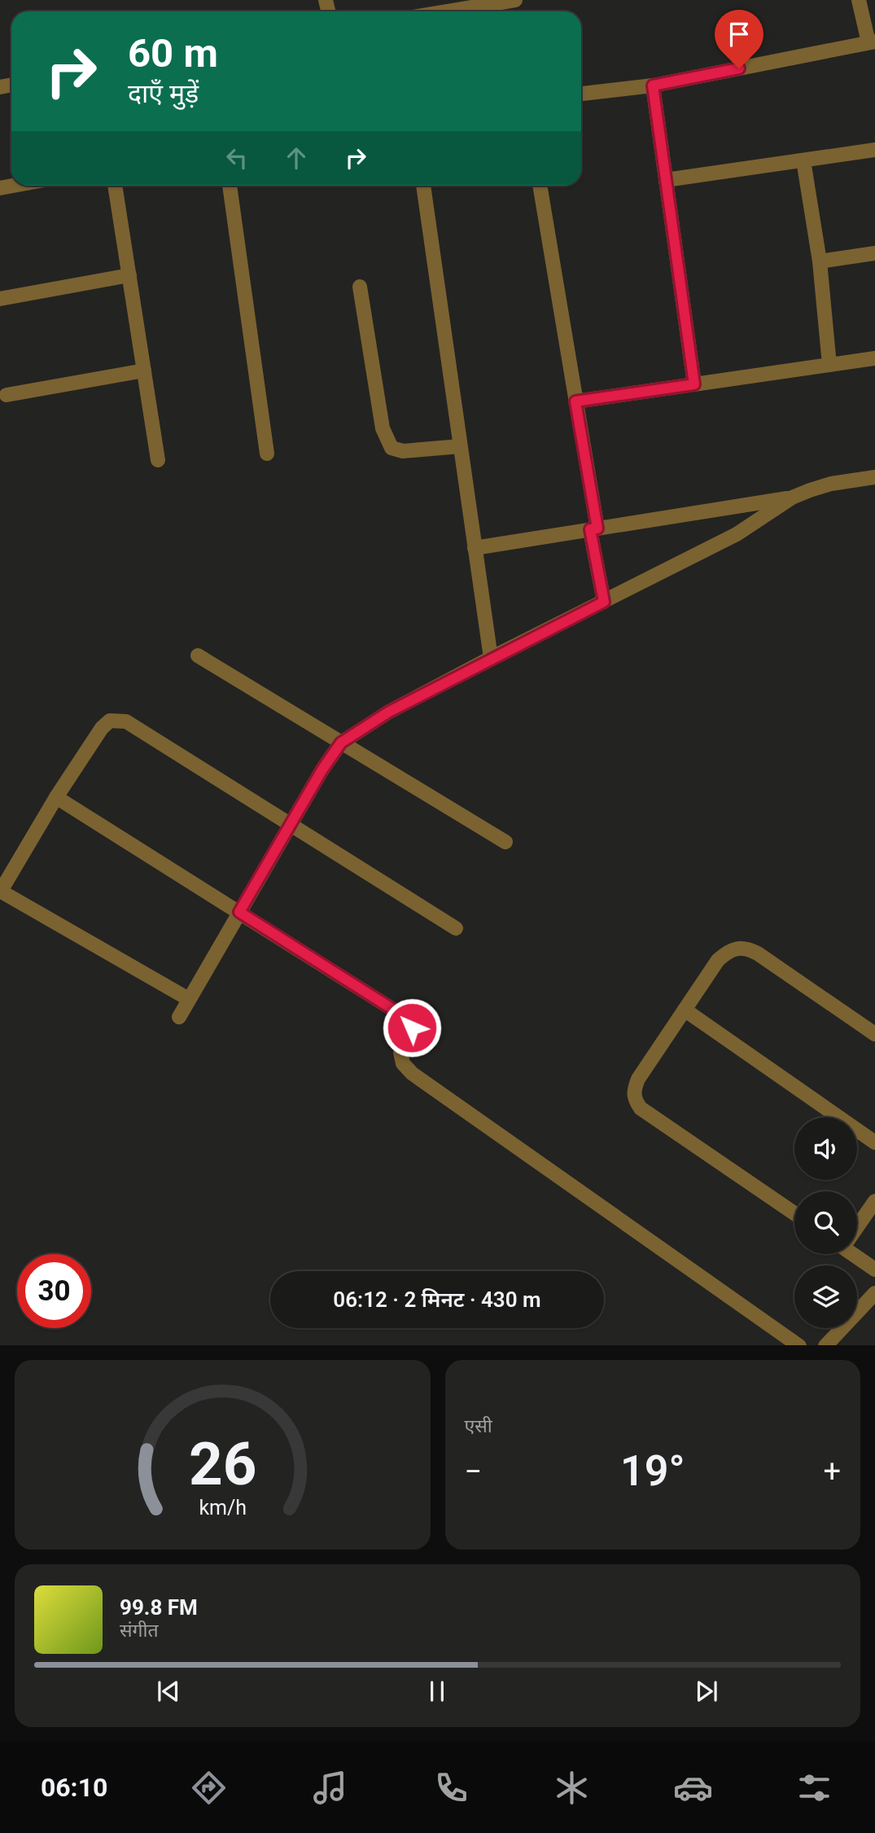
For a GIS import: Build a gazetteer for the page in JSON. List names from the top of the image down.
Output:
{
  "page": {
    "turn": ["60 m", "दाएँ मुड़ें"],
    "limit": "30",
    "trip": "06:12 · 2 मिनट · 430 m",
    "tile": "एसी",
    "heat": ["−", "19°", "+"],
    "song": ["99.8 FM", "संगीत"],
    "tabs": "06:10",
    "gauge": ["26", "km/h"]
  }
}
